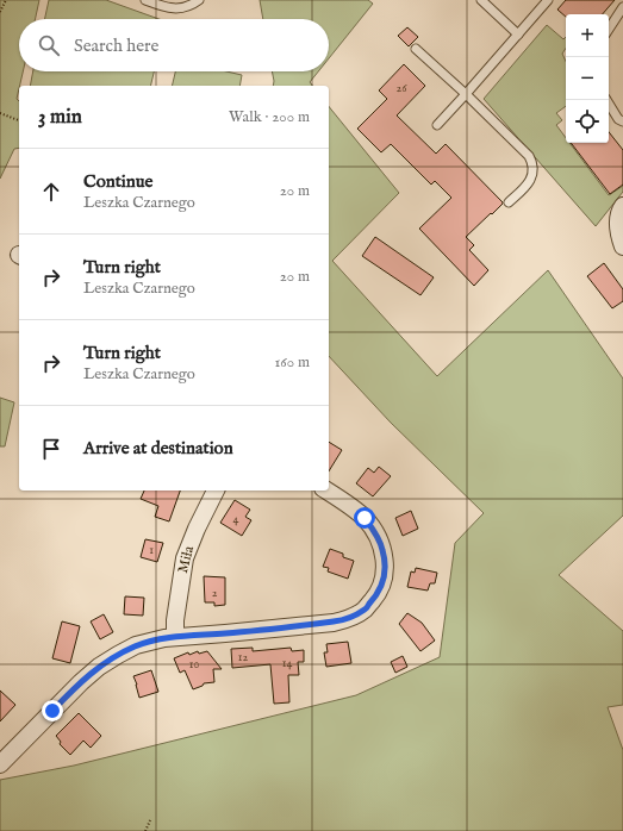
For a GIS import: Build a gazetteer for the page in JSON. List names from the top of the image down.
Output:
{
  "streets": {
    "street": ["Miła"]
  },
  "house_numbers": [
    "26",
    "4",
    "1",
    "2",
    "12",
    "14",
    "10"
  ],
  "page": {
    "map_buttons": ["+", "−"],
    "search": "Search here",
    "heading": ["3 min", "Walk · 200 m"],
    "list": [
      ["Continue", "Leszka Czarnego", "20 m"],
      ["Turn right", "Leszka Czarnego", "20 m"],
      ["Turn right", "Leszka Czarnego", "160 m"],
      "Arrive at destination"
    ]
  }
}
